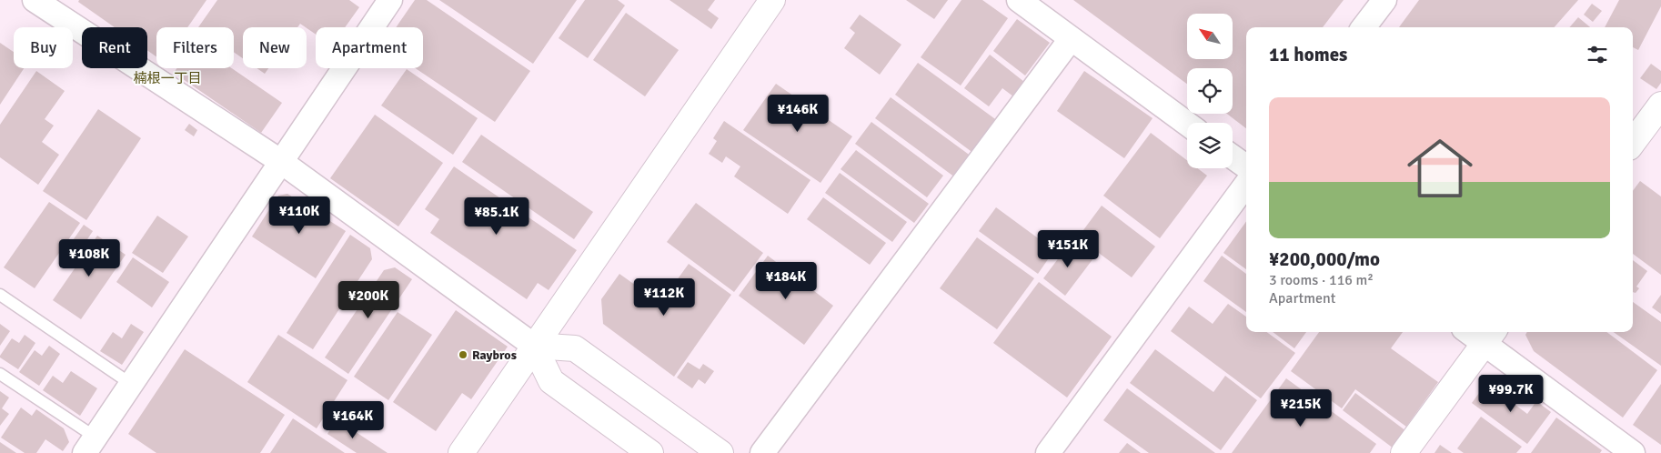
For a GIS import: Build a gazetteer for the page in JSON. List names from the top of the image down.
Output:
{
  "districts": ["楠根一丁目"],
  "places": ["Raybros"],
  "north": "top left",
  "page": {
    "chip": [
      "Buy",
      "Rent",
      "Filters",
      "New",
      "Apartment"
    ],
    "heading": "11 homes",
    "list": [
      {
        "name": "¥200,000/mo",
        "note": "3 rooms · 116 m² · Apartment"
      }
    ],
    "price": [
      "¥146K",
      "¥110K",
      "¥85.1K",
      "¥151K",
      "¥108K",
      "¥184K",
      "¥112K",
      "¥200K",
      "¥99.7K",
      "¥215K",
      "¥164K"
    ]
  }
}
